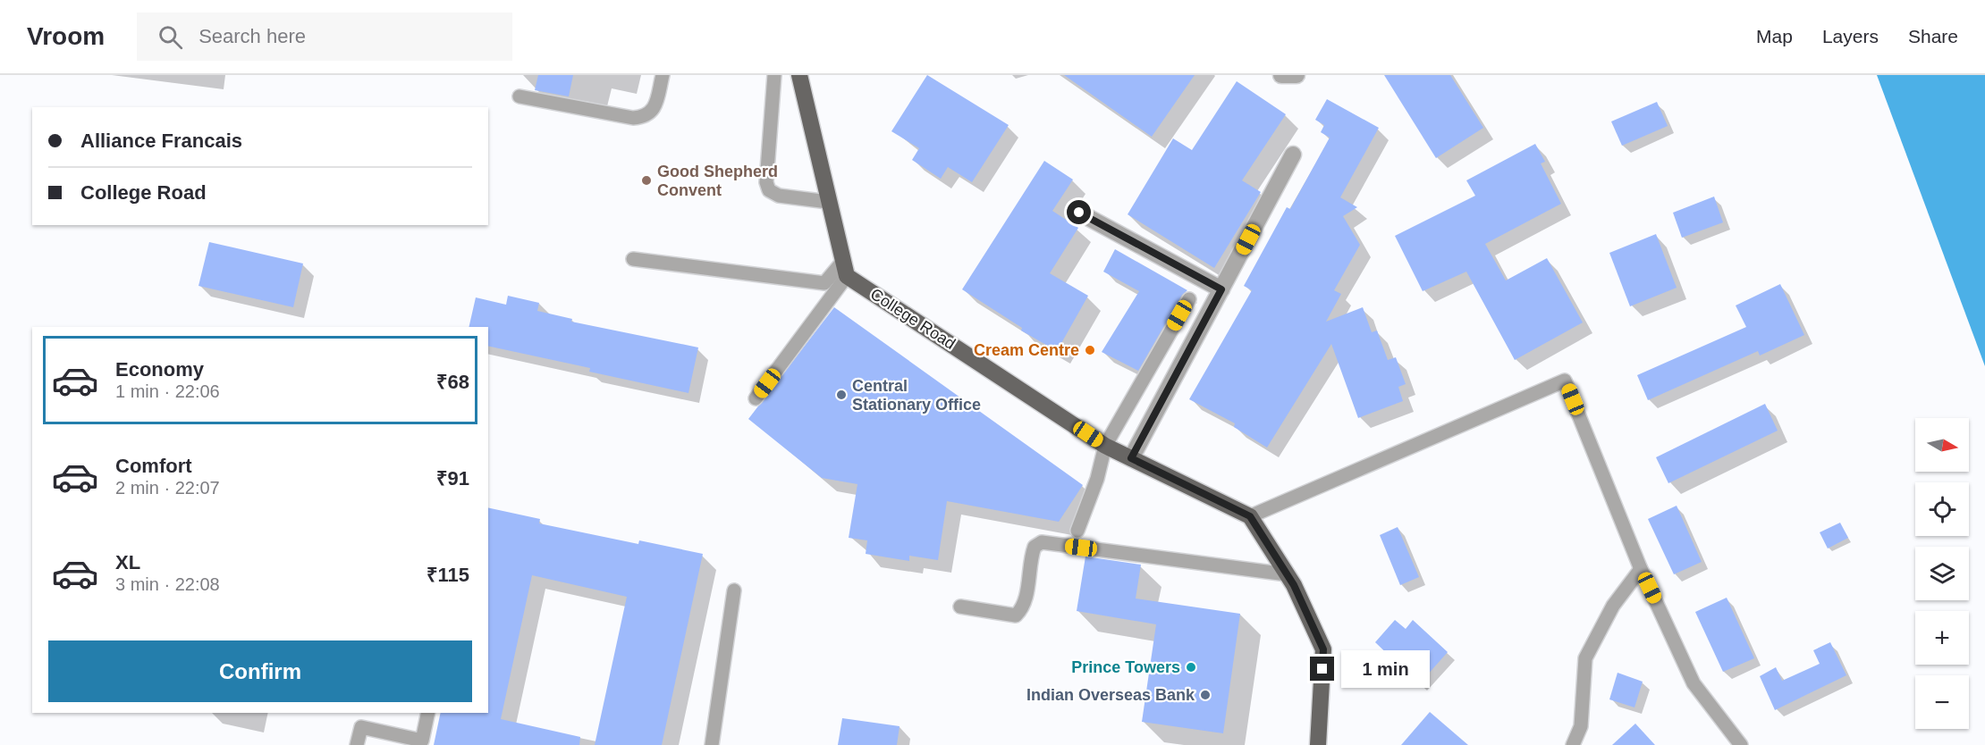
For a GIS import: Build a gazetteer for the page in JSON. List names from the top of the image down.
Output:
{
  "streets": {
    "main road": ["College Road"]
  },
  "places": [
    "Good Shepherd Convent",
    "Cream Centre",
    "Central Stationary Office",
    "Prince Towers",
    "Indian Overseas Bank"
  ],
  "north": "right",
  "page": {
    "header": "Vroom",
    "search": "Search here",
    "nav": ["Map", "Layers", "Share"],
    "banner": ["Alliance Francais", "College Road"],
    "list": [
      {
        "name": "Economy",
        "note": "1 min · 22:06",
        "value": "₹68"
      },
      {
        "name": "Comfort",
        "note": "2 min · 22:07",
        "value": "₹91"
      },
      {
        "name": "XL",
        "note": "3 min · 22:08",
        "value": "₹115"
      }
    ],
    "map_buttons": ["+", "−"],
    "buttons": "Confirm",
    "bubble": "1 min"
  }
}
